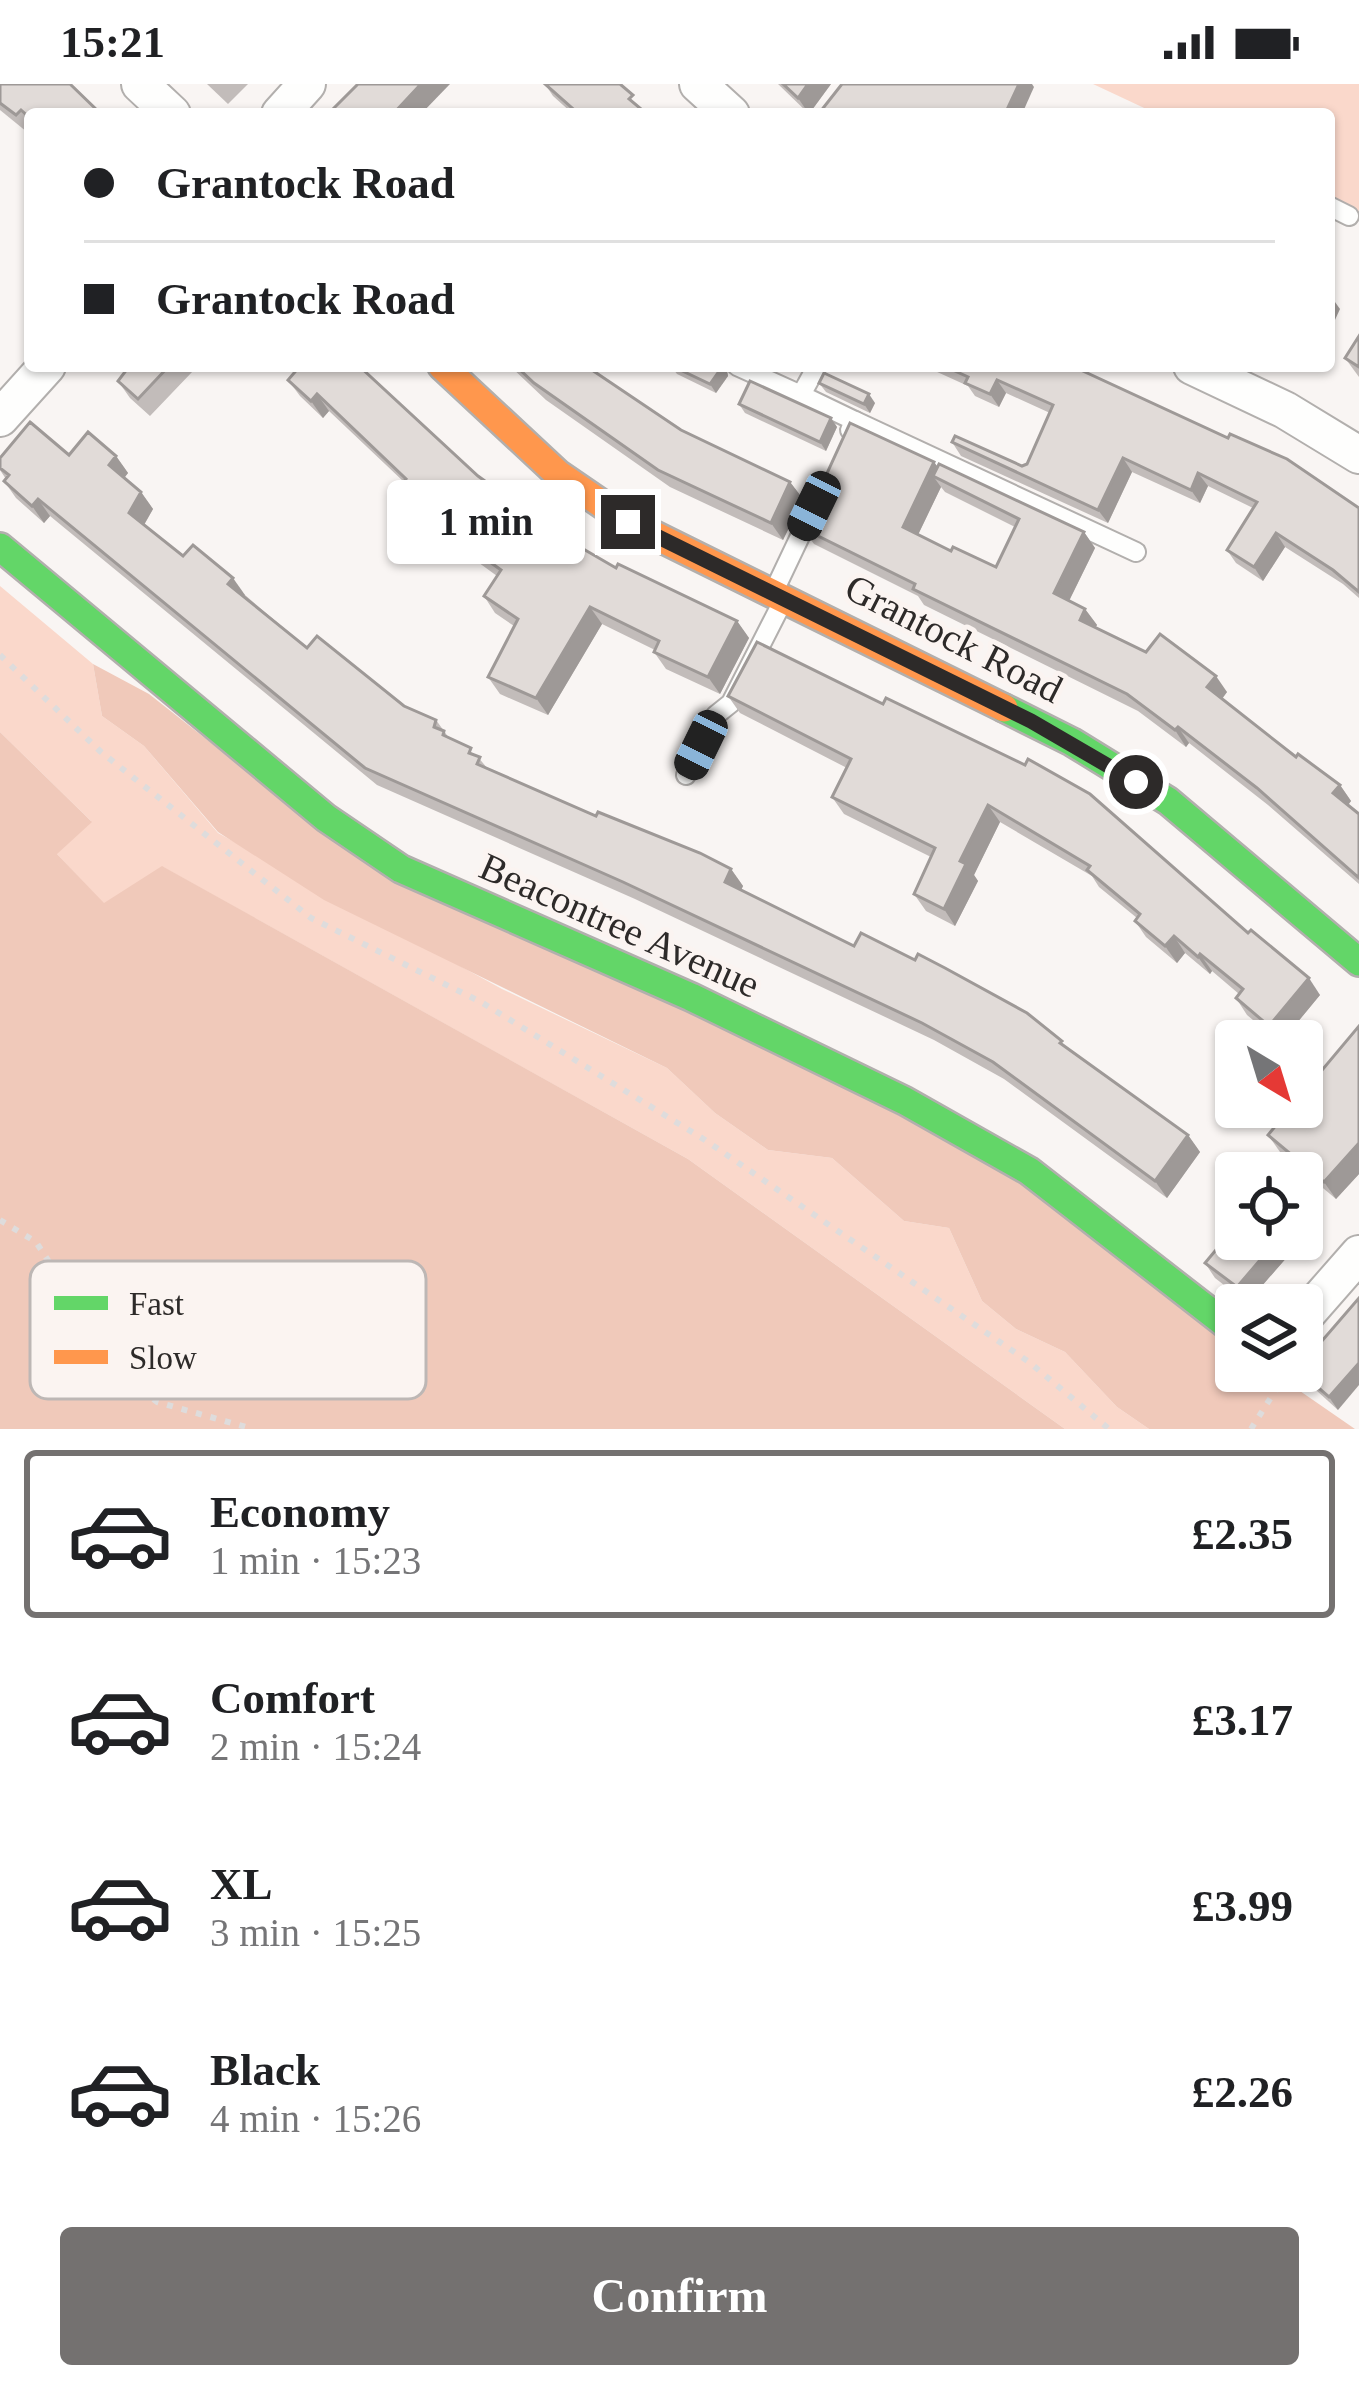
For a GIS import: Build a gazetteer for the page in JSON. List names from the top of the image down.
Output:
{
  "streets": {
    "street": ["Grantock Road", "Beacontree Avenue"]
  },
  "legend": ["Fast", "Slow"],
  "north": "bottom right",
  "page": {
    "status": "15:21",
    "banner": ["Grantock Road", "Grantock Road"],
    "bubble": "1 min",
    "list": [
      {
        "name": "Economy",
        "note": "1 min · 15:23",
        "value": "£2.35"
      },
      {
        "name": "Comfort",
        "note": "2 min · 15:24",
        "value": "£3.17"
      },
      {
        "name": "XL",
        "note": "3 min · 15:25",
        "value": "£3.99"
      },
      {
        "name": "Black",
        "note": "4 min · 15:26",
        "value": "£2.26"
      }
    ],
    "buttons": "Confirm"
  }
}
